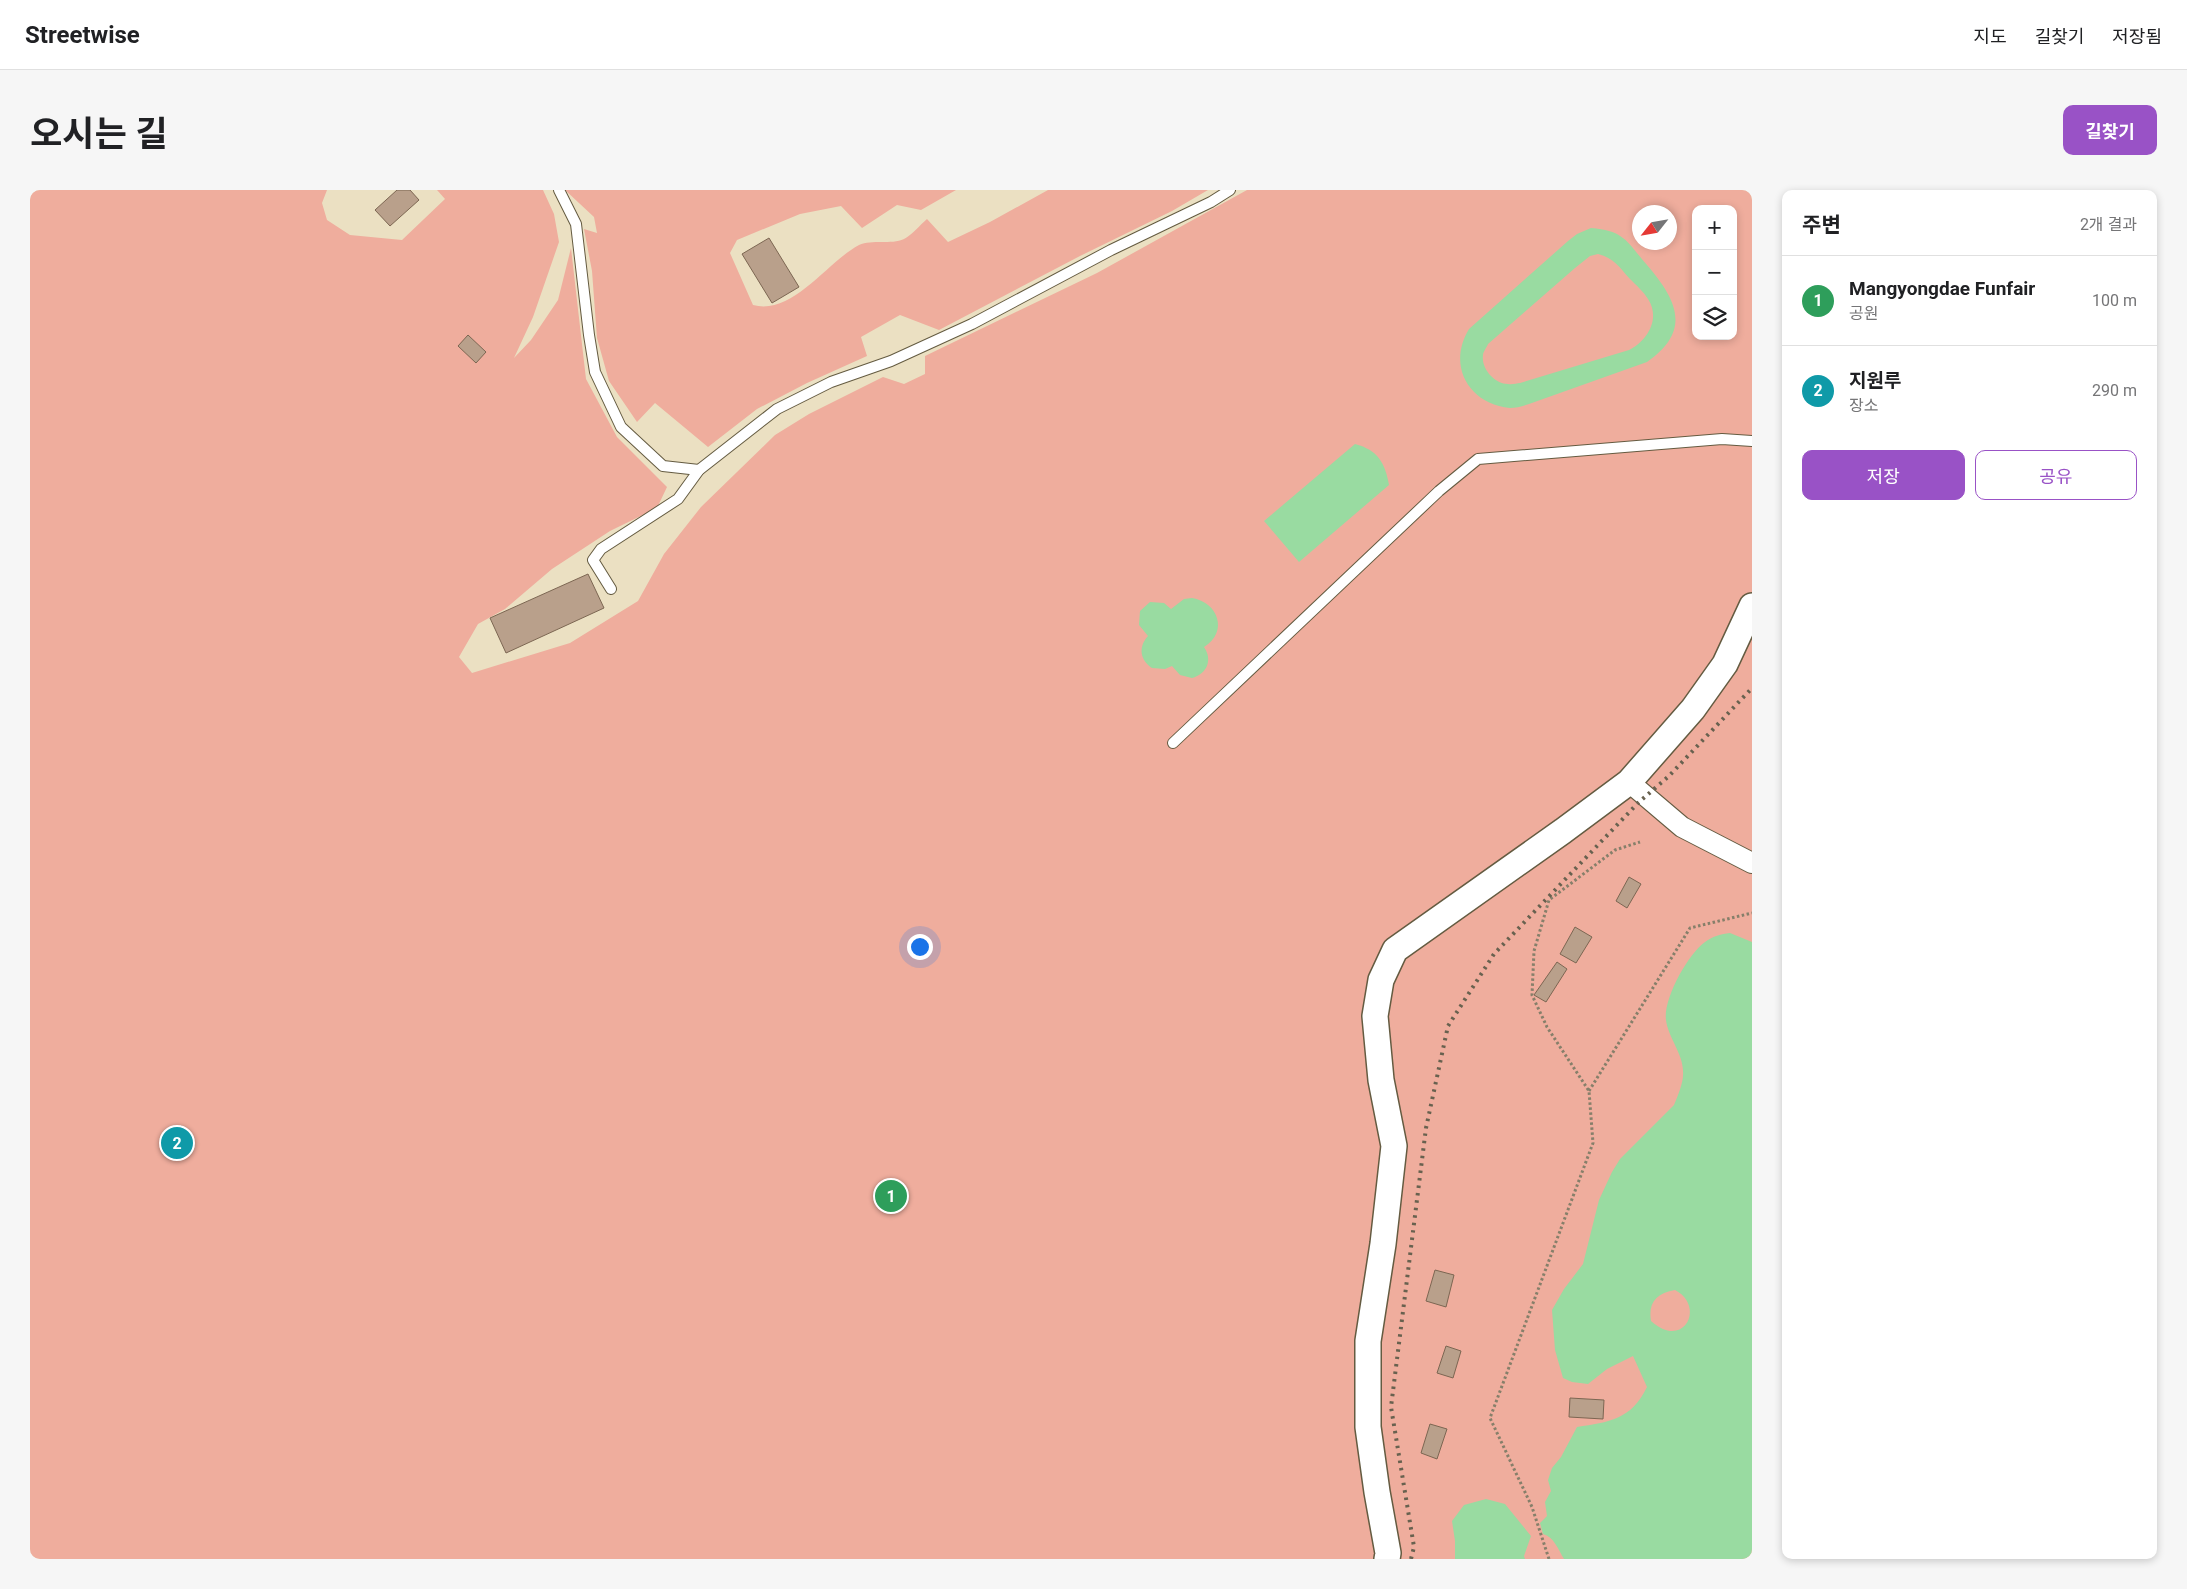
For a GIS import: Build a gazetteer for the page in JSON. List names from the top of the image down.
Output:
{
  "north": "bottom left",
  "page": {
    "header": "Streetwise",
    "nav": ["지도", "길찾기", "저장됨"],
    "title": "오시는 길",
    "buttons": [
      "길찾기",
      ["저장", "공유"]
    ],
    "heading": ["주변", "2개 결과"],
    "map_buttons": ["+", "−"],
    "list": [
      {
        "mark": "1",
        "name": "Mangyongdae Funfair",
        "note": "공원",
        "value": "100 m"
      },
      {
        "mark": "2",
        "name": "지원루",
        "note": "장소",
        "value": "290 m"
      }
    ],
    "pins": ["2", "1"]
  }
}
